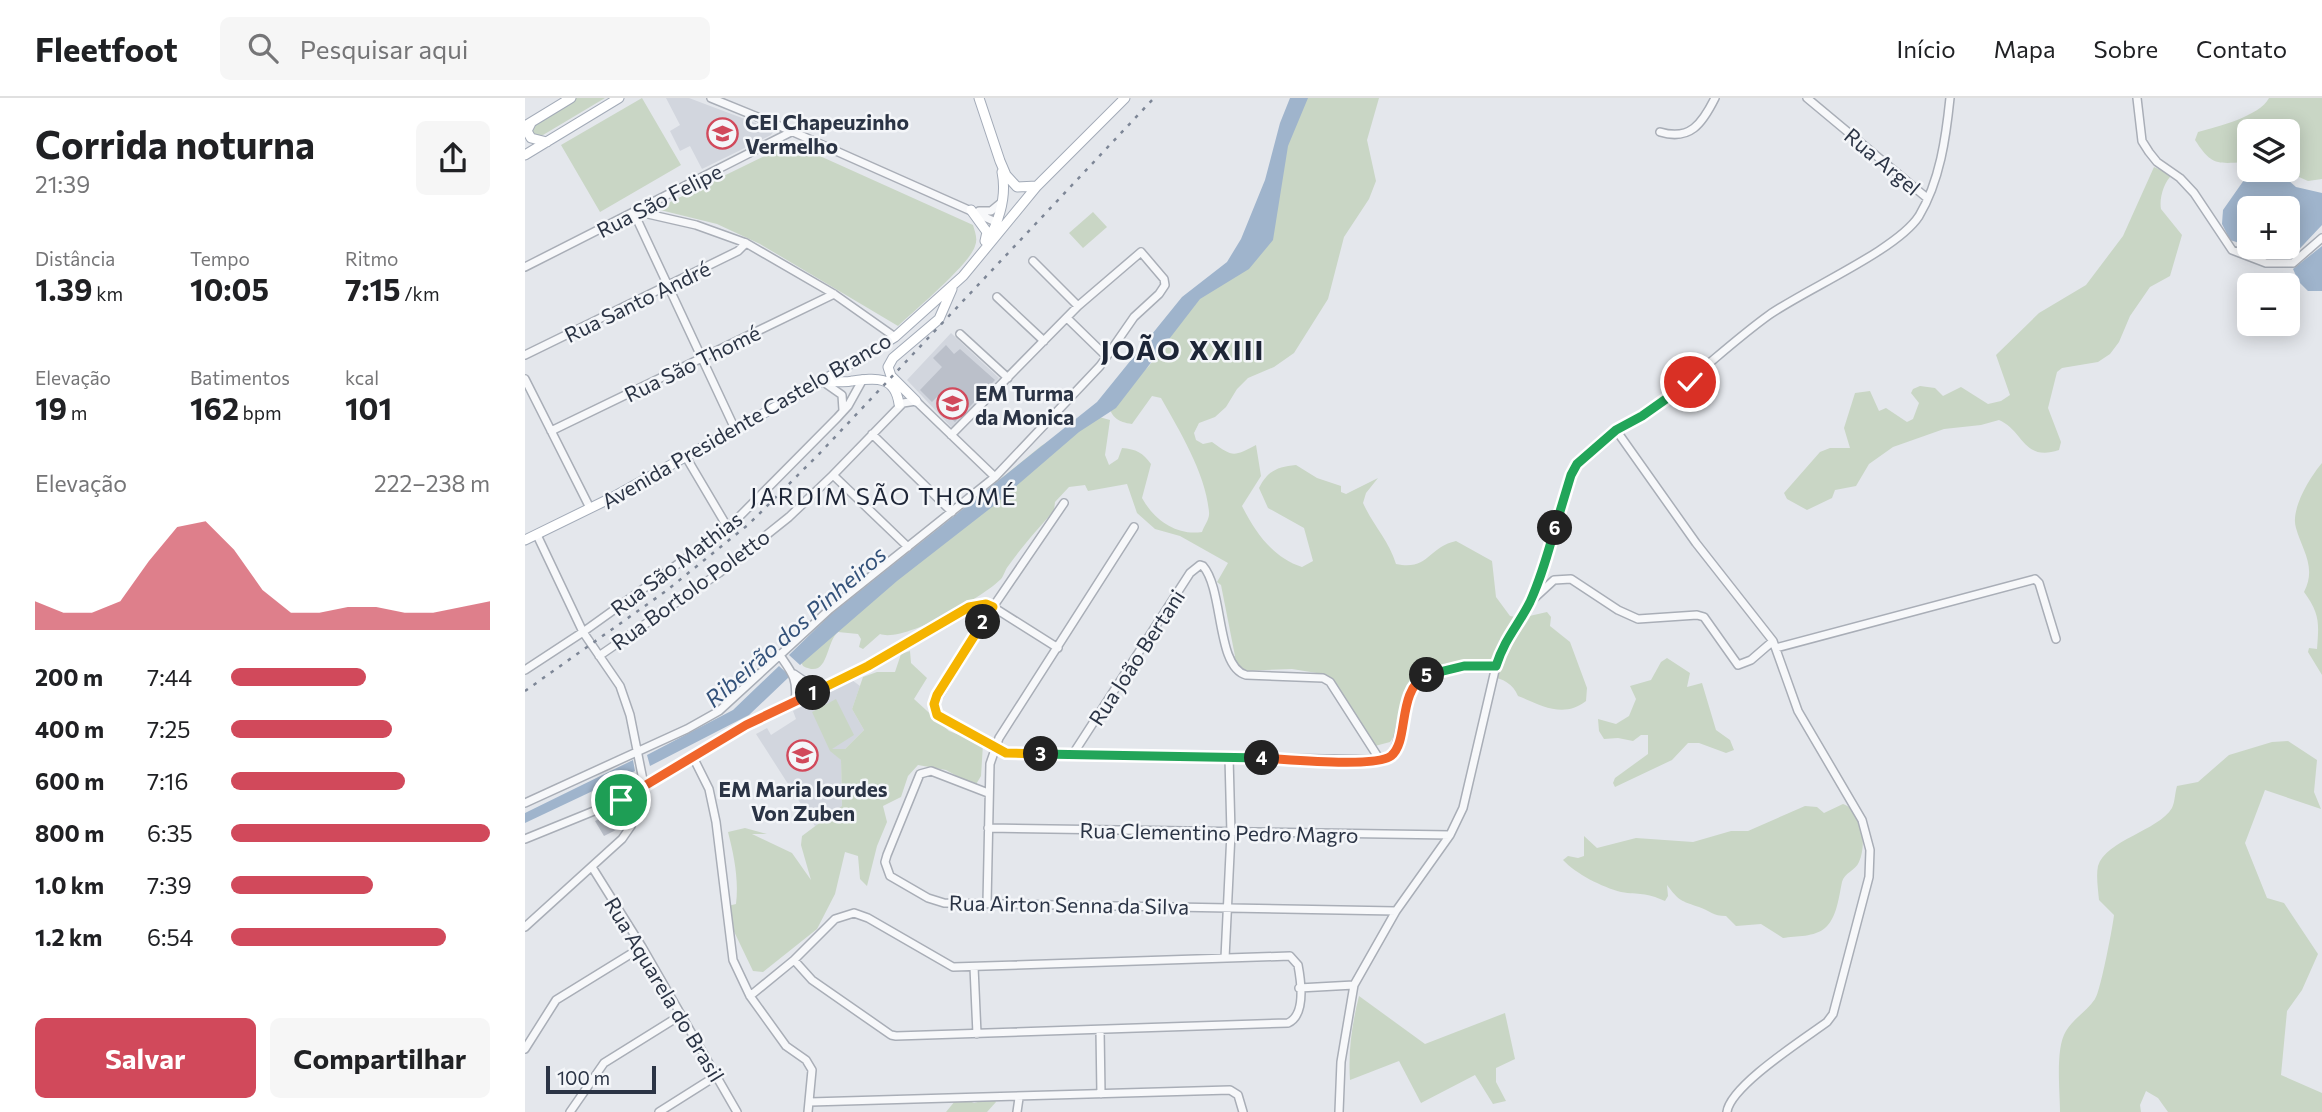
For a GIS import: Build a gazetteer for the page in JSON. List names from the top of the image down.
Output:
{
  "streets": {
    "main road": ["Avenida Presidente Castelo Branco"],
    "street": [
      "Rua Argel",
      "Rua São Felipe",
      "Rua Santo André",
      "Rua São Thomé",
      "Rua São Mathias",
      "Rua Bortolo Poletto",
      "Rua João Bertani",
      "Rua Clementino Pedro Magro",
      "Rua Airton Senna da Silva",
      "Rua Aquarela do Brasil"
    ]
  },
  "districts": ["JOÃO XXIII", "JARDIM SÃO THOMÉ"],
  "water": ["Ribeirão dos Pinheiros"],
  "places": {
    "school or university": ["CEI Chapeuzinho Vermelho", "EM Turma da Monica", "EM Maria lourdes Von Zuben"]
  },
  "scale_bar": "100 m",
  "page": {
    "header": "Fleetfoot",
    "search": "Pesquisar aqui",
    "nav": [
      "Início",
      "Mapa",
      "Sobre",
      "Contato"
    ],
    "heading": ["Corrida noturna", "21:39"],
    "map_buttons": ["+", "−"],
    "stats": [
      ["Distância", "1.39 km"],
      ["Tempo", "10:05"],
      ["Ritmo", "7:15 /km"],
      ["Elevação", "19 m"],
      ["Batimentos", "162 bpm"],
      ["kcal", "101"]
    ],
    "chart": ["Elevação", "222–238 m"],
    "pins": [
      "6",
      "2",
      "5",
      "1",
      "3",
      "4"
    ],
    "list": [
      {
        "name": "200 m",
        "note": "7:44"
      },
      {
        "name": "400 m",
        "note": "7:25"
      },
      {
        "name": "600 m",
        "note": "7:16"
      },
      {
        "name": "800 m",
        "note": "6:35"
      },
      {
        "name": "1.0 km",
        "note": "7:39"
      },
      {
        "name": "1.2 km",
        "note": "6:54"
      }
    ],
    "buttons": ["Salvar", "Compartilhar"],
    "scale": "100 m"
  }
}
